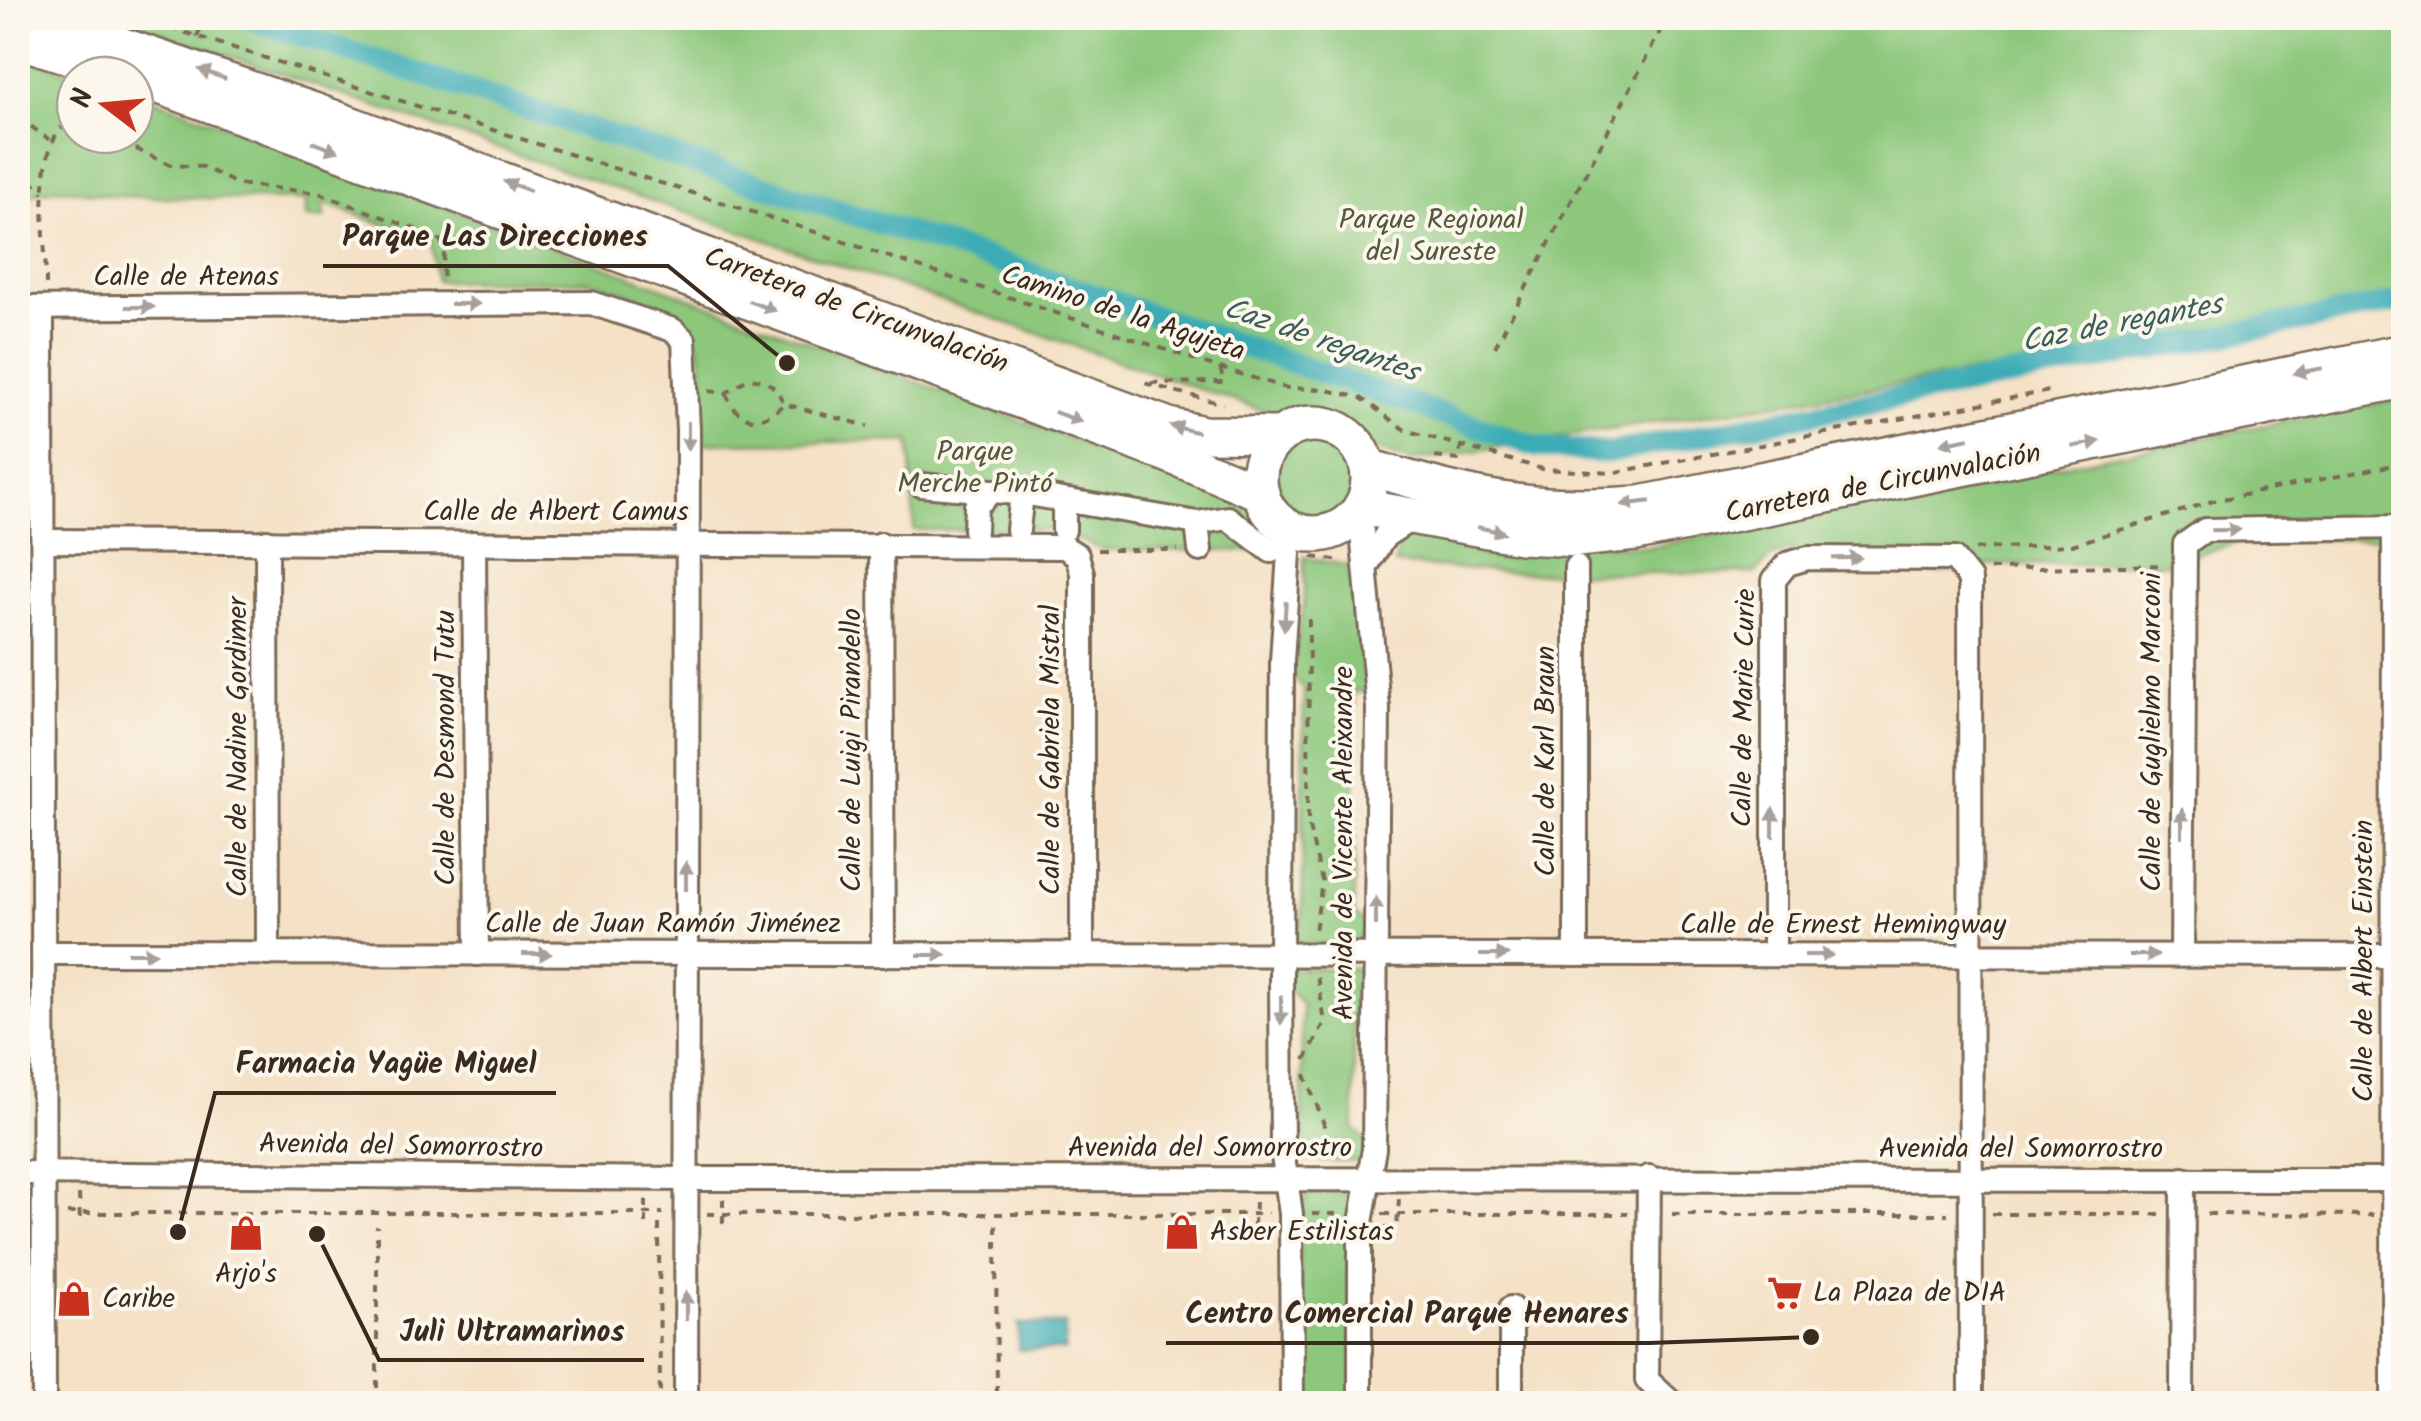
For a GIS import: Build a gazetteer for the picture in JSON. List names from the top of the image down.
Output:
{
  "streets": {
    "main road": ["Carretera de Circunvalación"],
    "street": [
      "Calle de Atenas",
      "Calle de Albert Camus",
      "Calle de Marie Curie",
      "Calle de Guglielmo Marconi",
      "Calle de Nadine Gordimer",
      "Calle de Desmond Tutu",
      "Calle de Luigi Pirandello",
      "Calle de Gabriela Mistral",
      "Calle de Karl Braun",
      "Avenida de Vicente Aleixandre",
      "Calle de Juan Ramón Jiménez",
      "Calle de Ernest Hemingway",
      "Calle de Albert Einstein",
      "Avenida del Somorrostro"
    ],
    "path": ["Camino de la Agujeta"]
  },
  "crossings": [
    ["Calle de Atenas", "Calle de Albert Camus"],
    ["Calle de Atenas", "Calle de Juan Ramón Jiménez"],
    ["Calle de Atenas", "Avenida del Somorrostro"],
    ["Carretera de Circunvalación", "Avenida de Vicente Aleixandre"],
    ["Calle de Albert Camus", "Calle de Nadine Gordimer"],
    ["Calle de Albert Camus", "Calle de Desmond Tutu"],
    ["Calle de Albert Camus", "Calle de Luigi Pirandello"],
    ["Calle de Albert Camus", "Calle de Gabriela Mistral"],
    ["Calle de Marie Curie", "Calle de Ernest Hemingway"],
    ["Calle de Guglielmo Marconi", "Calle de Ernest Hemingway"],
    ["Calle de Guglielmo Marconi", "Calle de Albert Einstein"],
    ["Calle de Nadine Gordimer", "Calle de Juan Ramón Jiménez"],
    ["Calle de Desmond Tutu", "Calle de Juan Ramón Jiménez"],
    ["Calle de Luigi Pirandello", "Calle de Juan Ramón Jiménez"],
    ["Calle de Gabriela Mistral", "Calle de Juan Ramón Jiménez"],
    ["Calle de Karl Braun", "Calle de Ernest Hemingway"],
    ["Avenida de Vicente Aleixandre", "Calle de Ernest Hemingway"],
    ["Avenida de Vicente Aleixandre", "Avenida del Somorrostro"],
    ["Calle de Juan Ramón Jiménez", "Calle de Ernest Hemingway"],
    ["Calle de Ernest Hemingway", "Calle de Albert Einstein"],
    ["Calle de Albert Einstein", "Avenida del Somorrostro"]
  ],
  "one_way": ["Calle de Juan Ramón Jiménez", "Calle de Ernest Hemingway"],
  "water": ["Caz de regantes"],
  "parks": ["Parque Regional del Sureste", "Parque Merche Pintó"],
  "places": {
    "other": [
      "Parque Las Direcciones",
      "Farmacia Yagüe Miguel",
      "Juli Ultramarinos",
      "Centro Comercial Parque Henares"
    ],
    "shop": ["Asber Estilistas", "Arjo's", "Caribe"],
    "supermarket": ["La Plaza de DIA"]
  },
  "north": "left"
}
